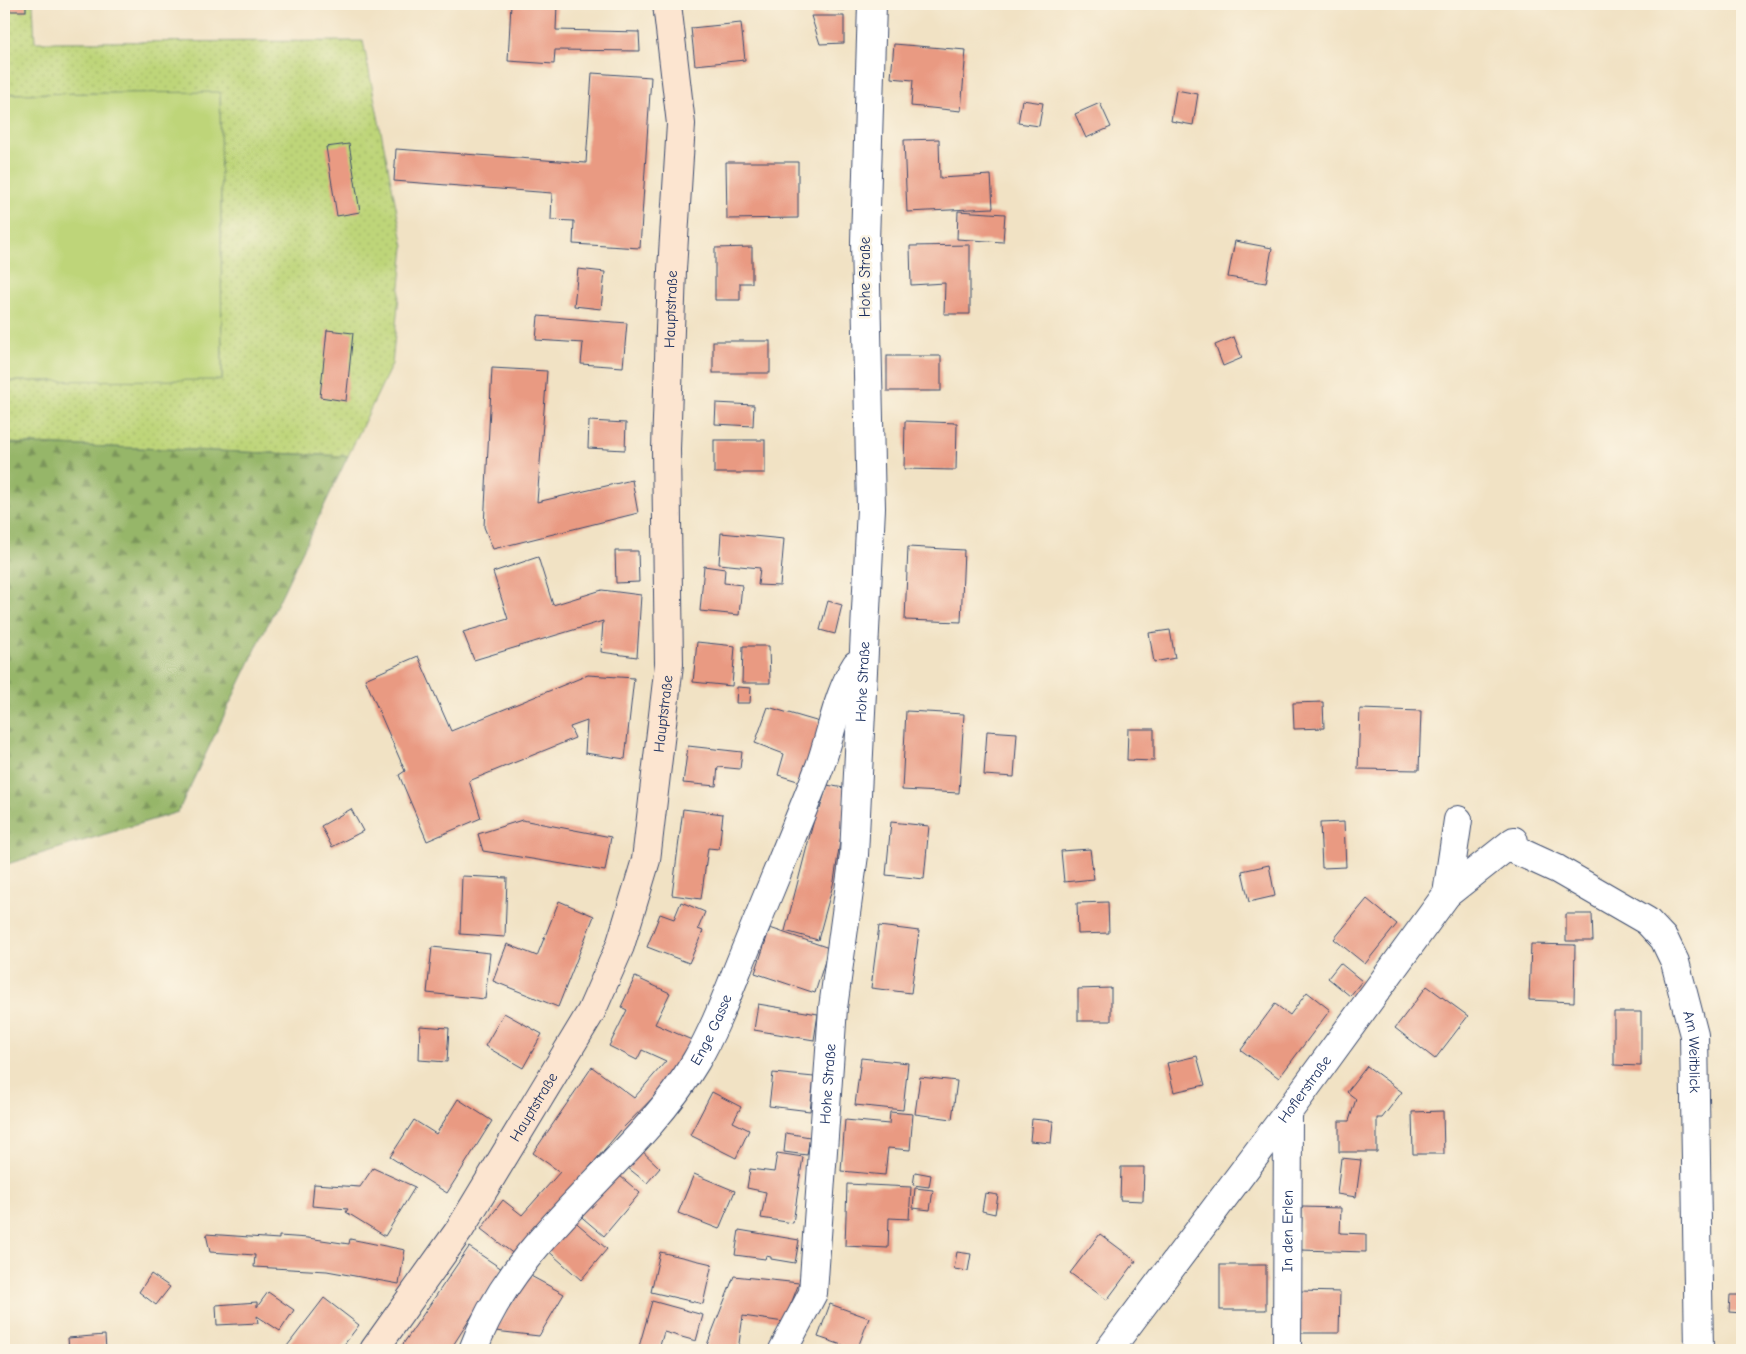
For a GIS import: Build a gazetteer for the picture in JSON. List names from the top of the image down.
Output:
{
  "streets": {
    "street": [
      "Hohe Straße",
      "Hauptstraße",
      "Enge Gasse",
      "Am Weitblick",
      "Hoflerstraße",
      "In den Erlen"
    ]
  },
  "crossings": [
    ["Hohe Straße", "Enge Gasse"],
    ["Am Weitblick", "Hoflerstraße"],
    ["Hoflerstraße", "In den Erlen"]
  ]
}
